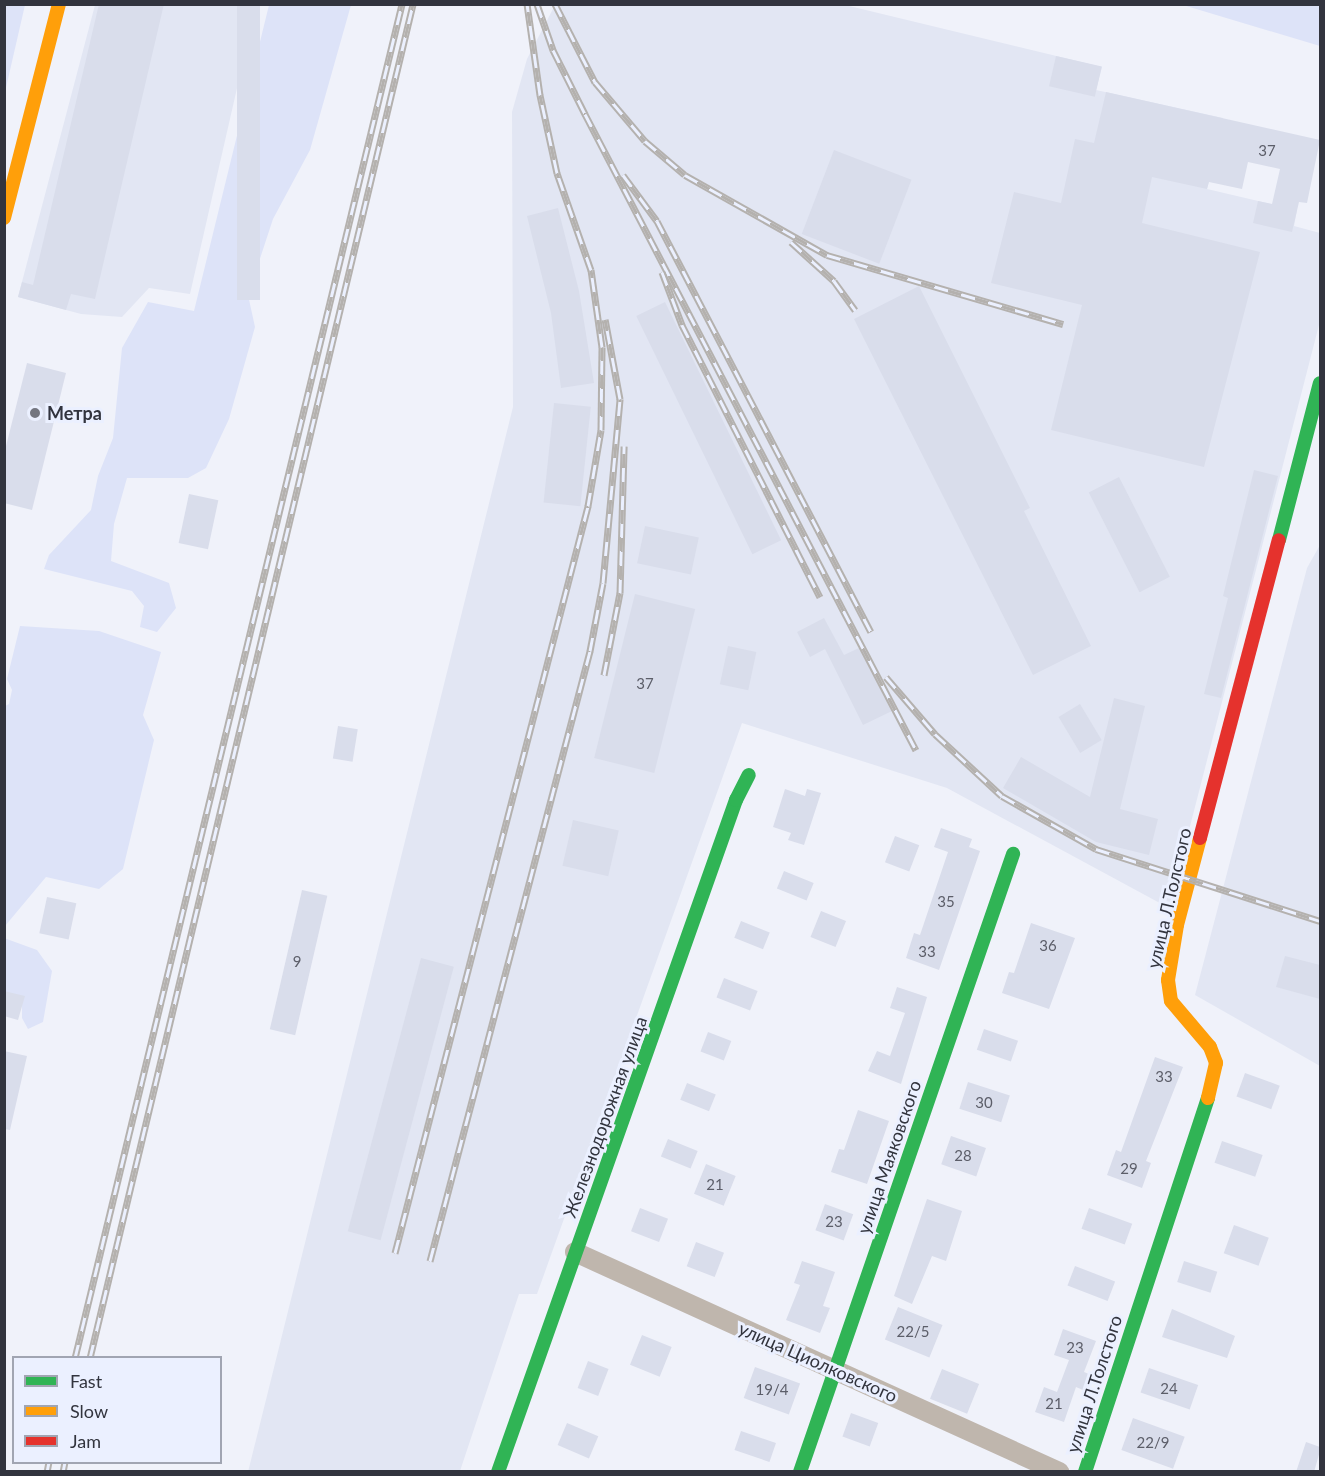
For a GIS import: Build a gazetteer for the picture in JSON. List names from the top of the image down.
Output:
{
  "streets": {
    "street": [
      "улица Л.Толстого",
      "Железнодорожная улица",
      "улица Маяковского",
      "улица Циолковского"
    ]
  },
  "crossings": [
    ["Железнодорожная улица", "улица Циолковского"],
    ["улица Маяковского", "улица Циолковского"]
  ],
  "places": ["Метра"],
  "house_numbers": [
    "37",
    "37",
    "35",
    "36",
    "33",
    "9",
    "33",
    "30",
    "28",
    "29",
    "21",
    "23",
    "22/5",
    "23",
    "24",
    "19/4",
    "21",
    "22/9"
  ],
  "legend": ["Fast", "Slow", "Jam"]
}
